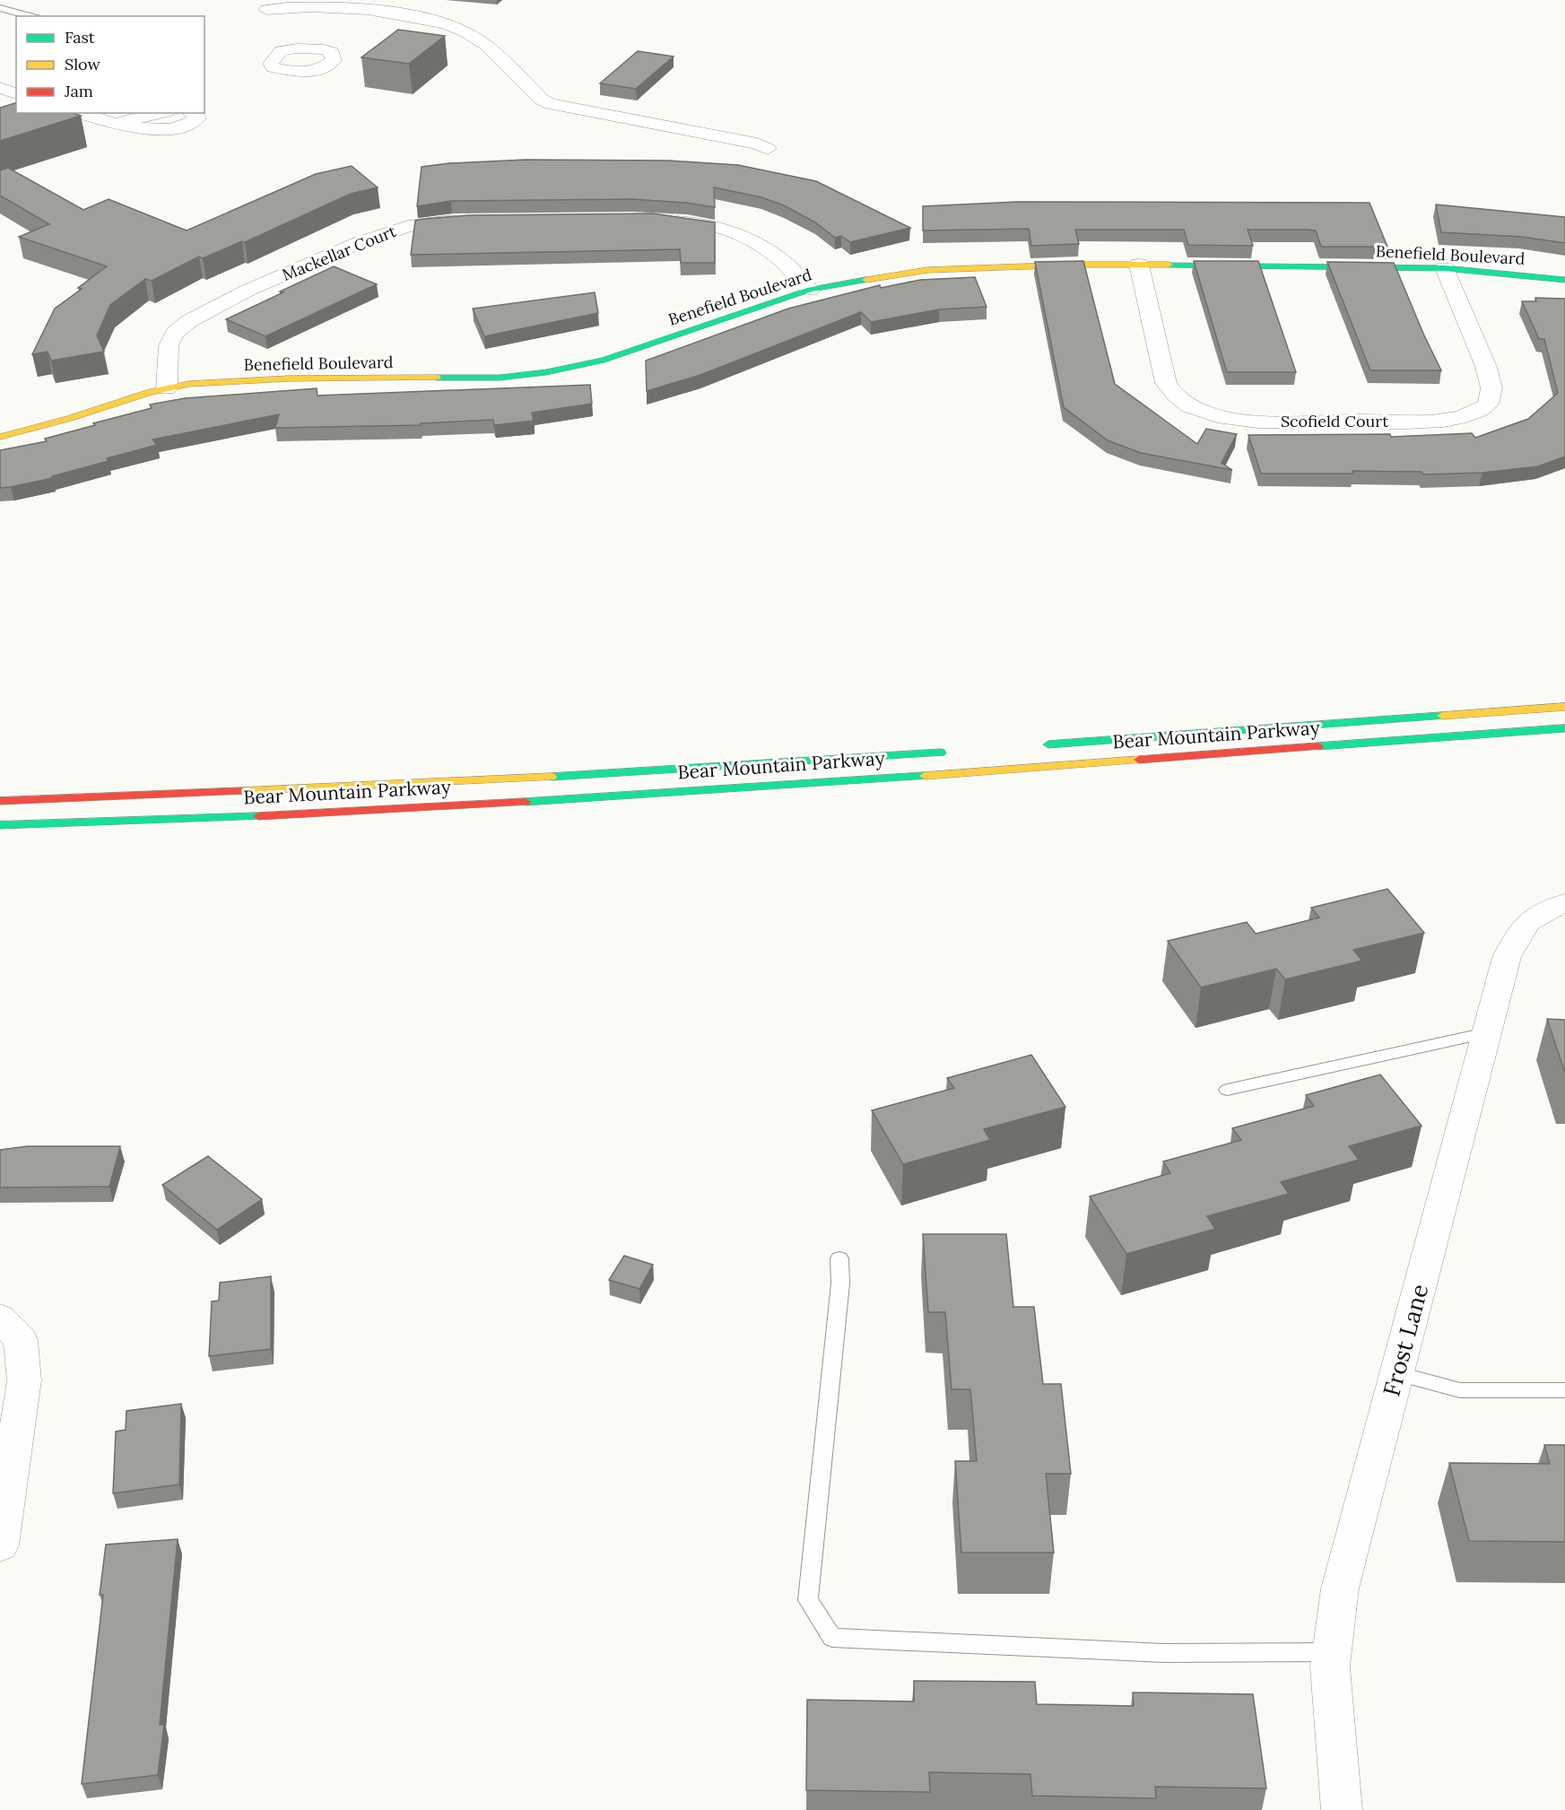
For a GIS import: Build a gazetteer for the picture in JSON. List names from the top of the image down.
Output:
{
  "streets": {
    "main road": ["Benefield Boulevard", "Bear Mountain Parkway"],
    "street": ["Mackellar Court", "Scofield Court", "Frost Lane"]
  },
  "crossings": [
    ["Mackellar Court", "Benefield Boulevard"],
    ["Benefield Boulevard", "Scofield Court"]
  ],
  "legend": ["Fast", "Slow", "Jam"]
}
